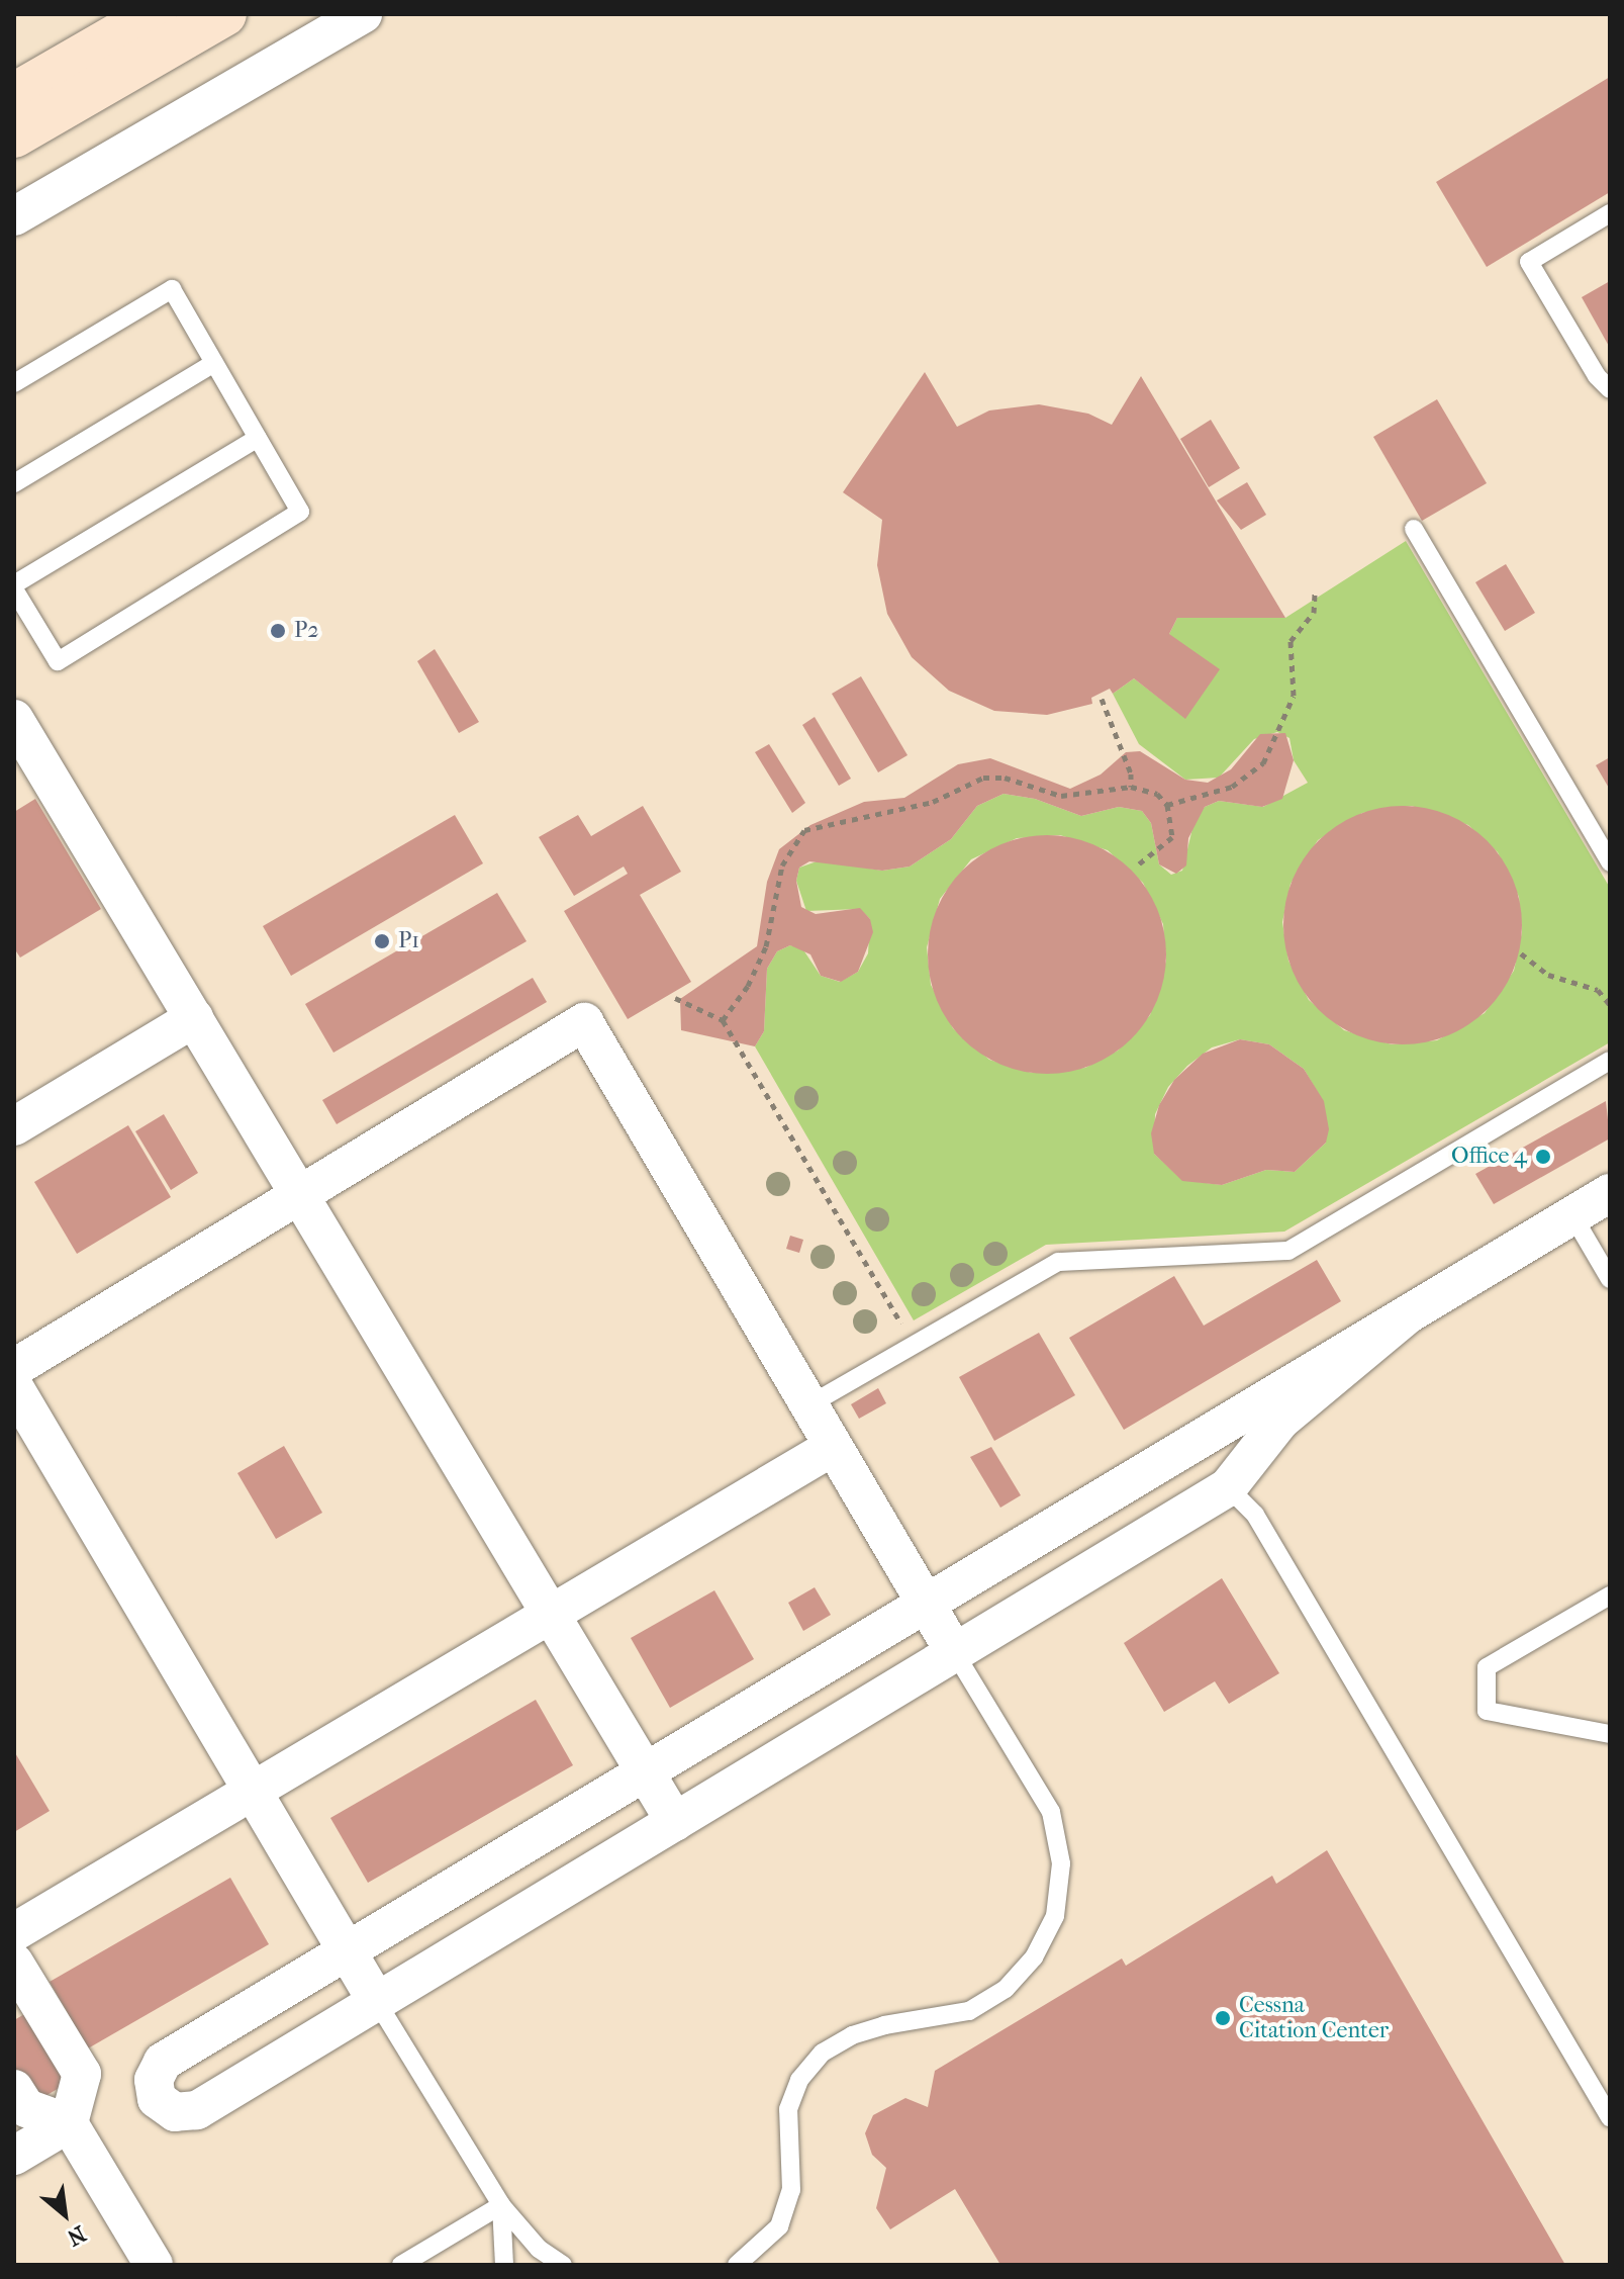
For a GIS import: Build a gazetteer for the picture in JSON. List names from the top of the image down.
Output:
{
  "places": [
    "P2",
    "P1",
    "Office 4",
    "Cessna Citation Center"
  ],
  "north": "bottom right"
}
